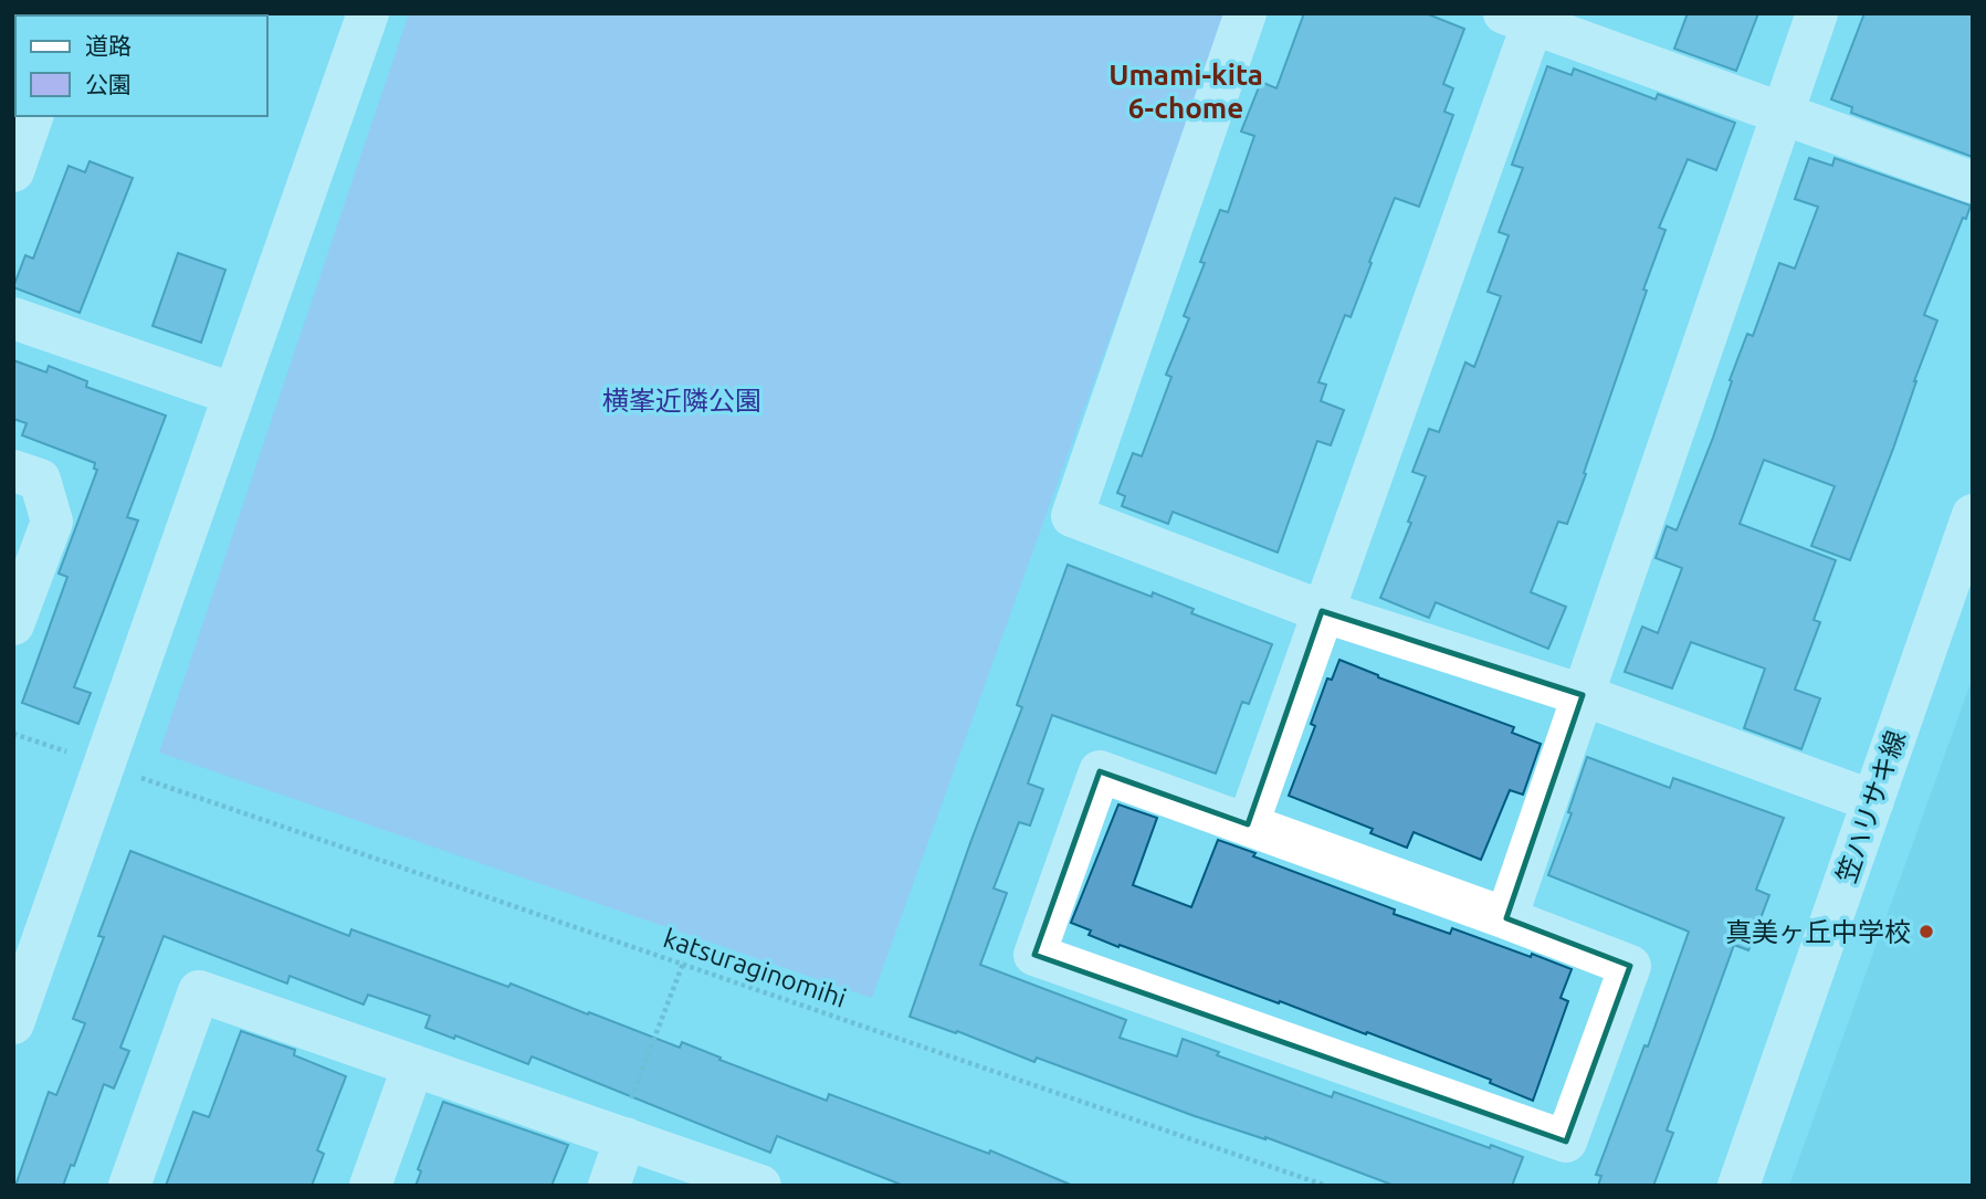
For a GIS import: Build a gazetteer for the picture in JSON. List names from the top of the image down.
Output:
{
  "streets": {
    "street": ["笠ハリサキ線"],
    "path": ["katsuraginomihi"]
  },
  "districts": ["Umami-kita 6-chome"],
  "parks": ["横峯近隣公園"],
  "places": ["真美ヶ丘中学校"],
  "legend": ["道路", "公園"]
}
